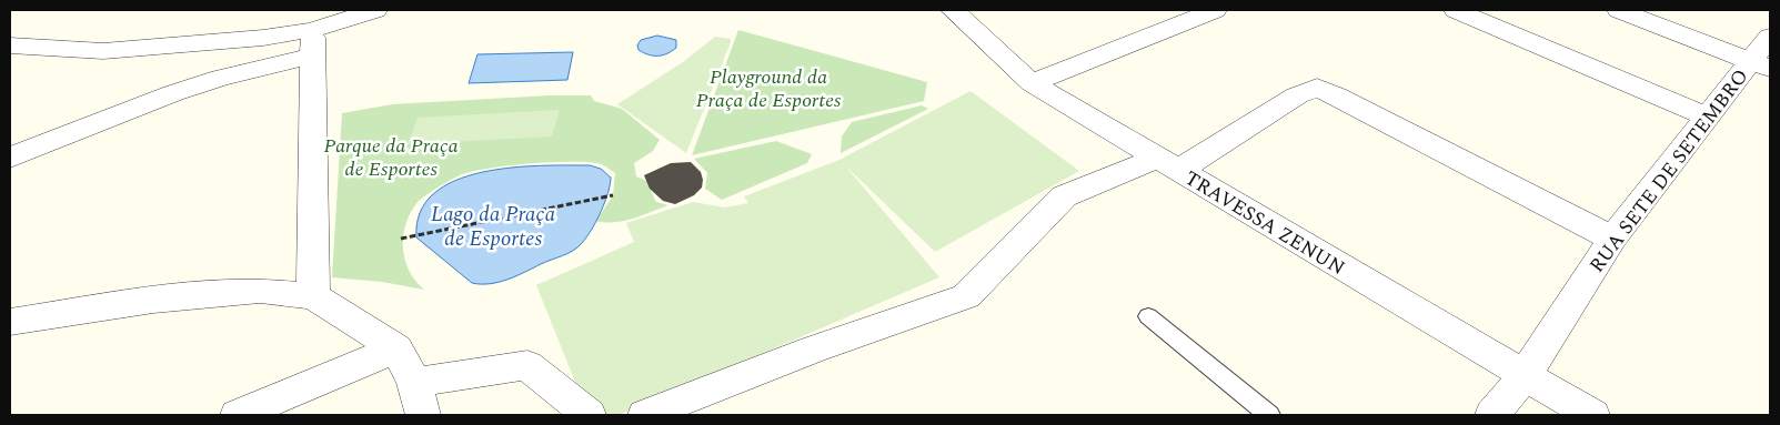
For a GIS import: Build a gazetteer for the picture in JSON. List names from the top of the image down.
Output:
{
  "streets": {
    "street": ["RUA SETE DE SETEMBRO", "TRAVESSA ZENUN"]
  },
  "crossings": [
    ["RUA SETE DE SETEMBRO", "TRAVESSA ZENUN"]
  ],
  "water": ["Lago da Praça de Esportes"],
  "parks": ["Playground da Praça de Esportes", "Parque da Praça de Esportes"]
}
